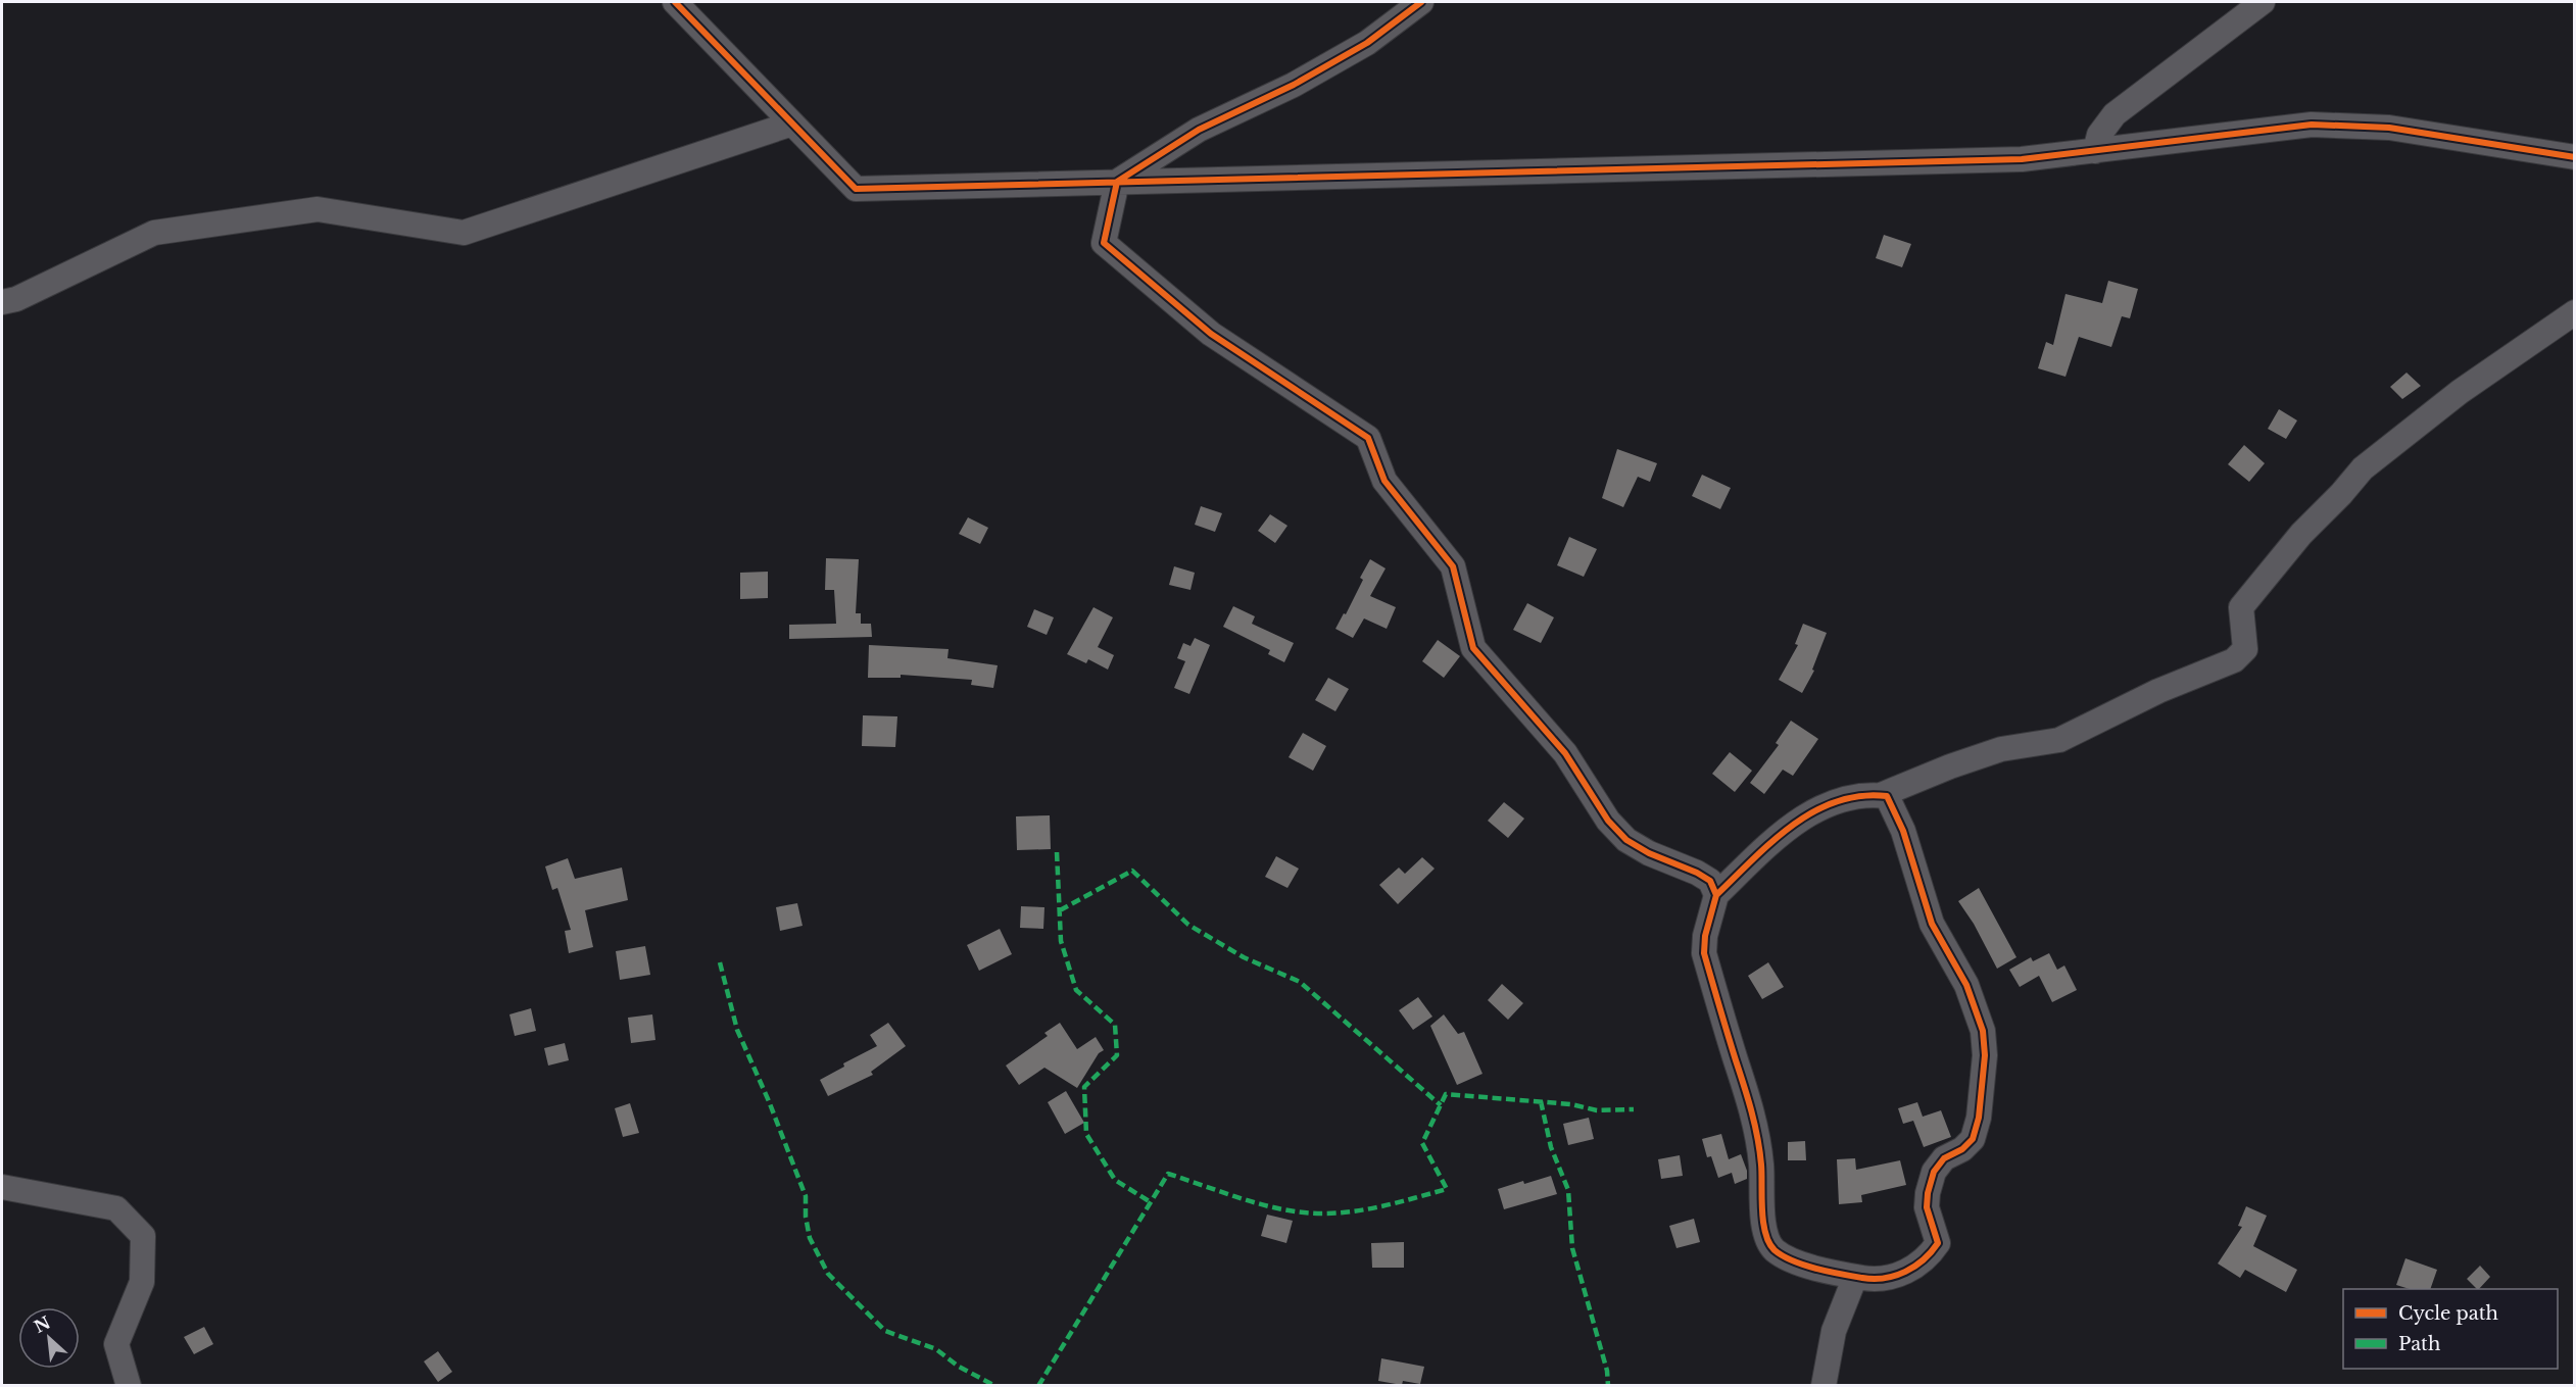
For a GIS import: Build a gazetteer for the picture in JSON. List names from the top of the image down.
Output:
{
  "legend": ["Cycle path", "Path"],
  "north": "top left"
}
